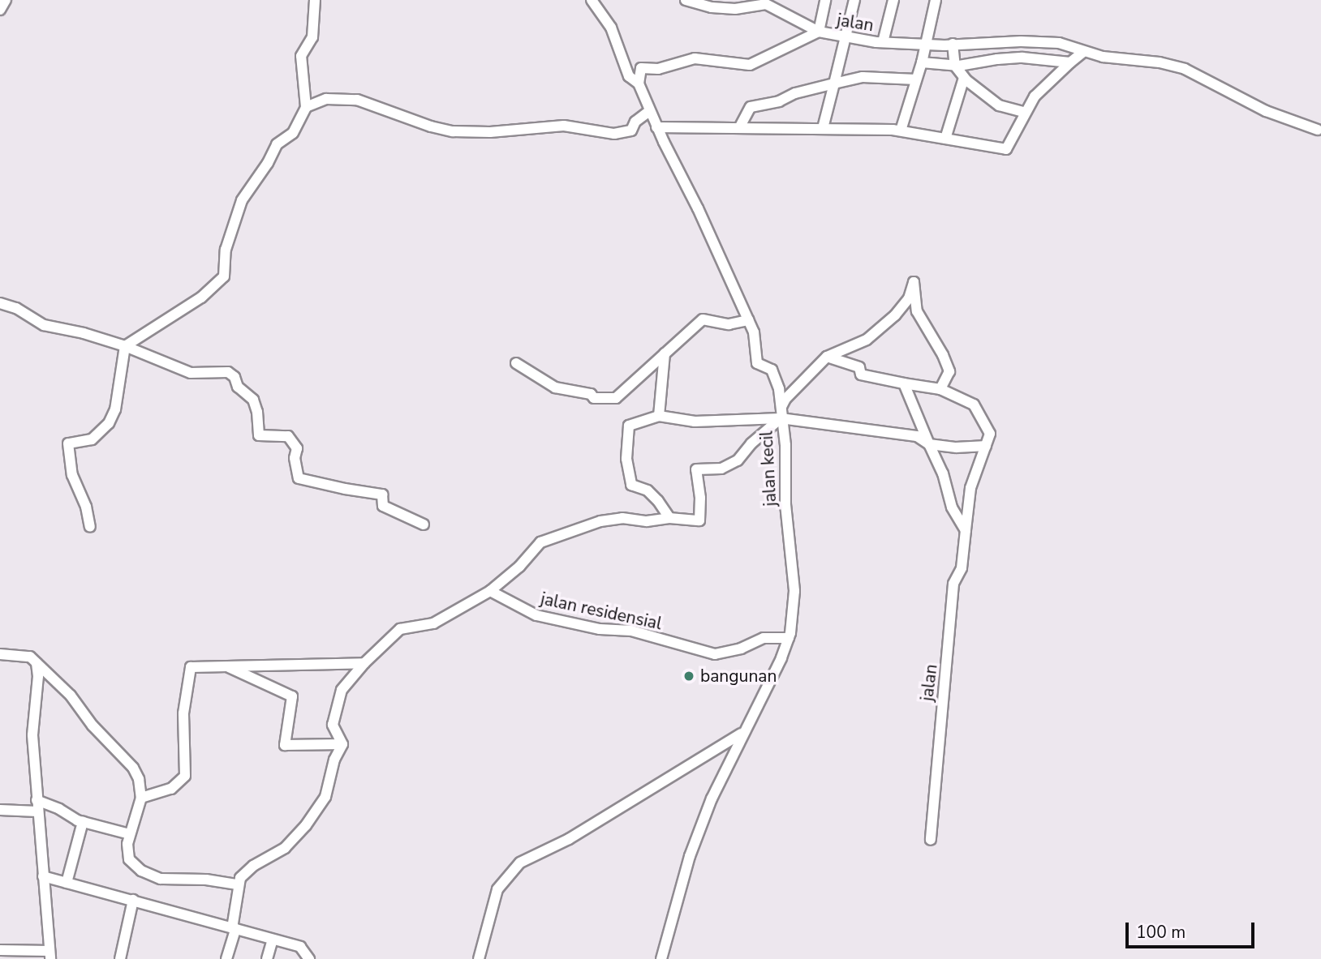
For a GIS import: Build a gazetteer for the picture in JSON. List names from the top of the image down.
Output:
{
  "streets": {
    "street": ["jalan", "jalan kecil", "jalan residensial"]
  },
  "crossings": [
    ["jalan", "jalan kecil"],
    ["jalan kecil", "jalan residensial"]
  ],
  "places": ["bangunan"],
  "scale_bar": "100 m"
}
